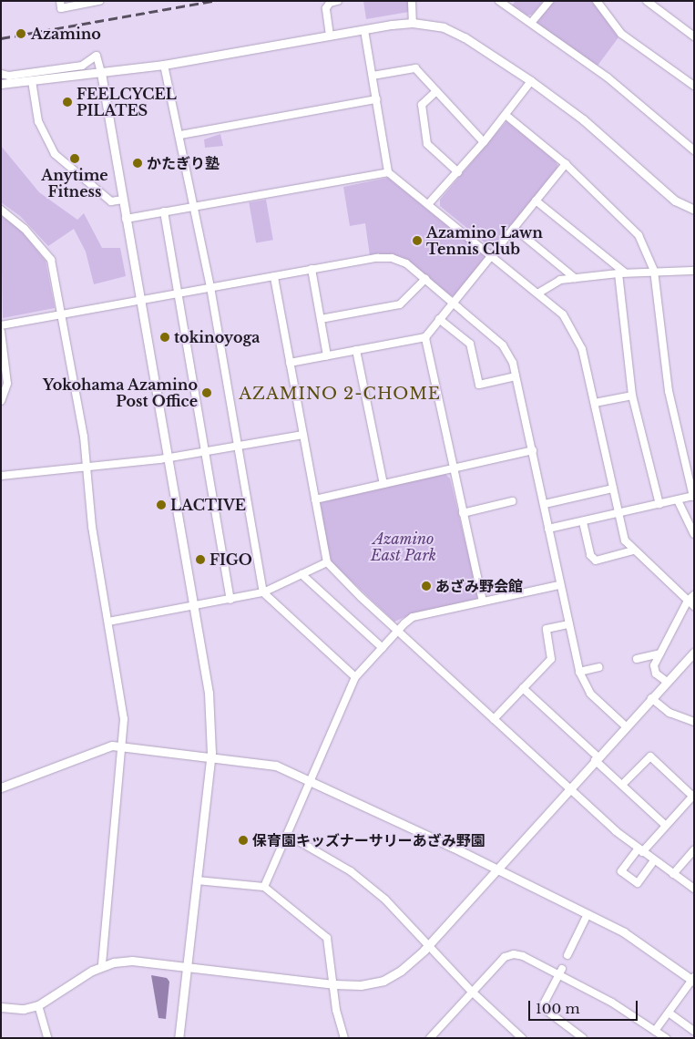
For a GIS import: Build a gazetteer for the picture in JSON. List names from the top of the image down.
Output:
{
  "districts": ["AZAMINO 2-CHOME"],
  "parks": ["Azamino East Park"],
  "places": [
    "Azamino",
    "FEELCYCEL PILATES",
    "Anytime Fitness",
    "かたぎり塾",
    "Azamino Lawn Tennis Club",
    "tokinoyoga",
    "Yokohama Azamino Post Office",
    "LACTIVE",
    "FIGO",
    "あざみ野会館",
    "保育園キッズナーサリーあざみ野園"
  ],
  "scale_bar": "100 m"
}
